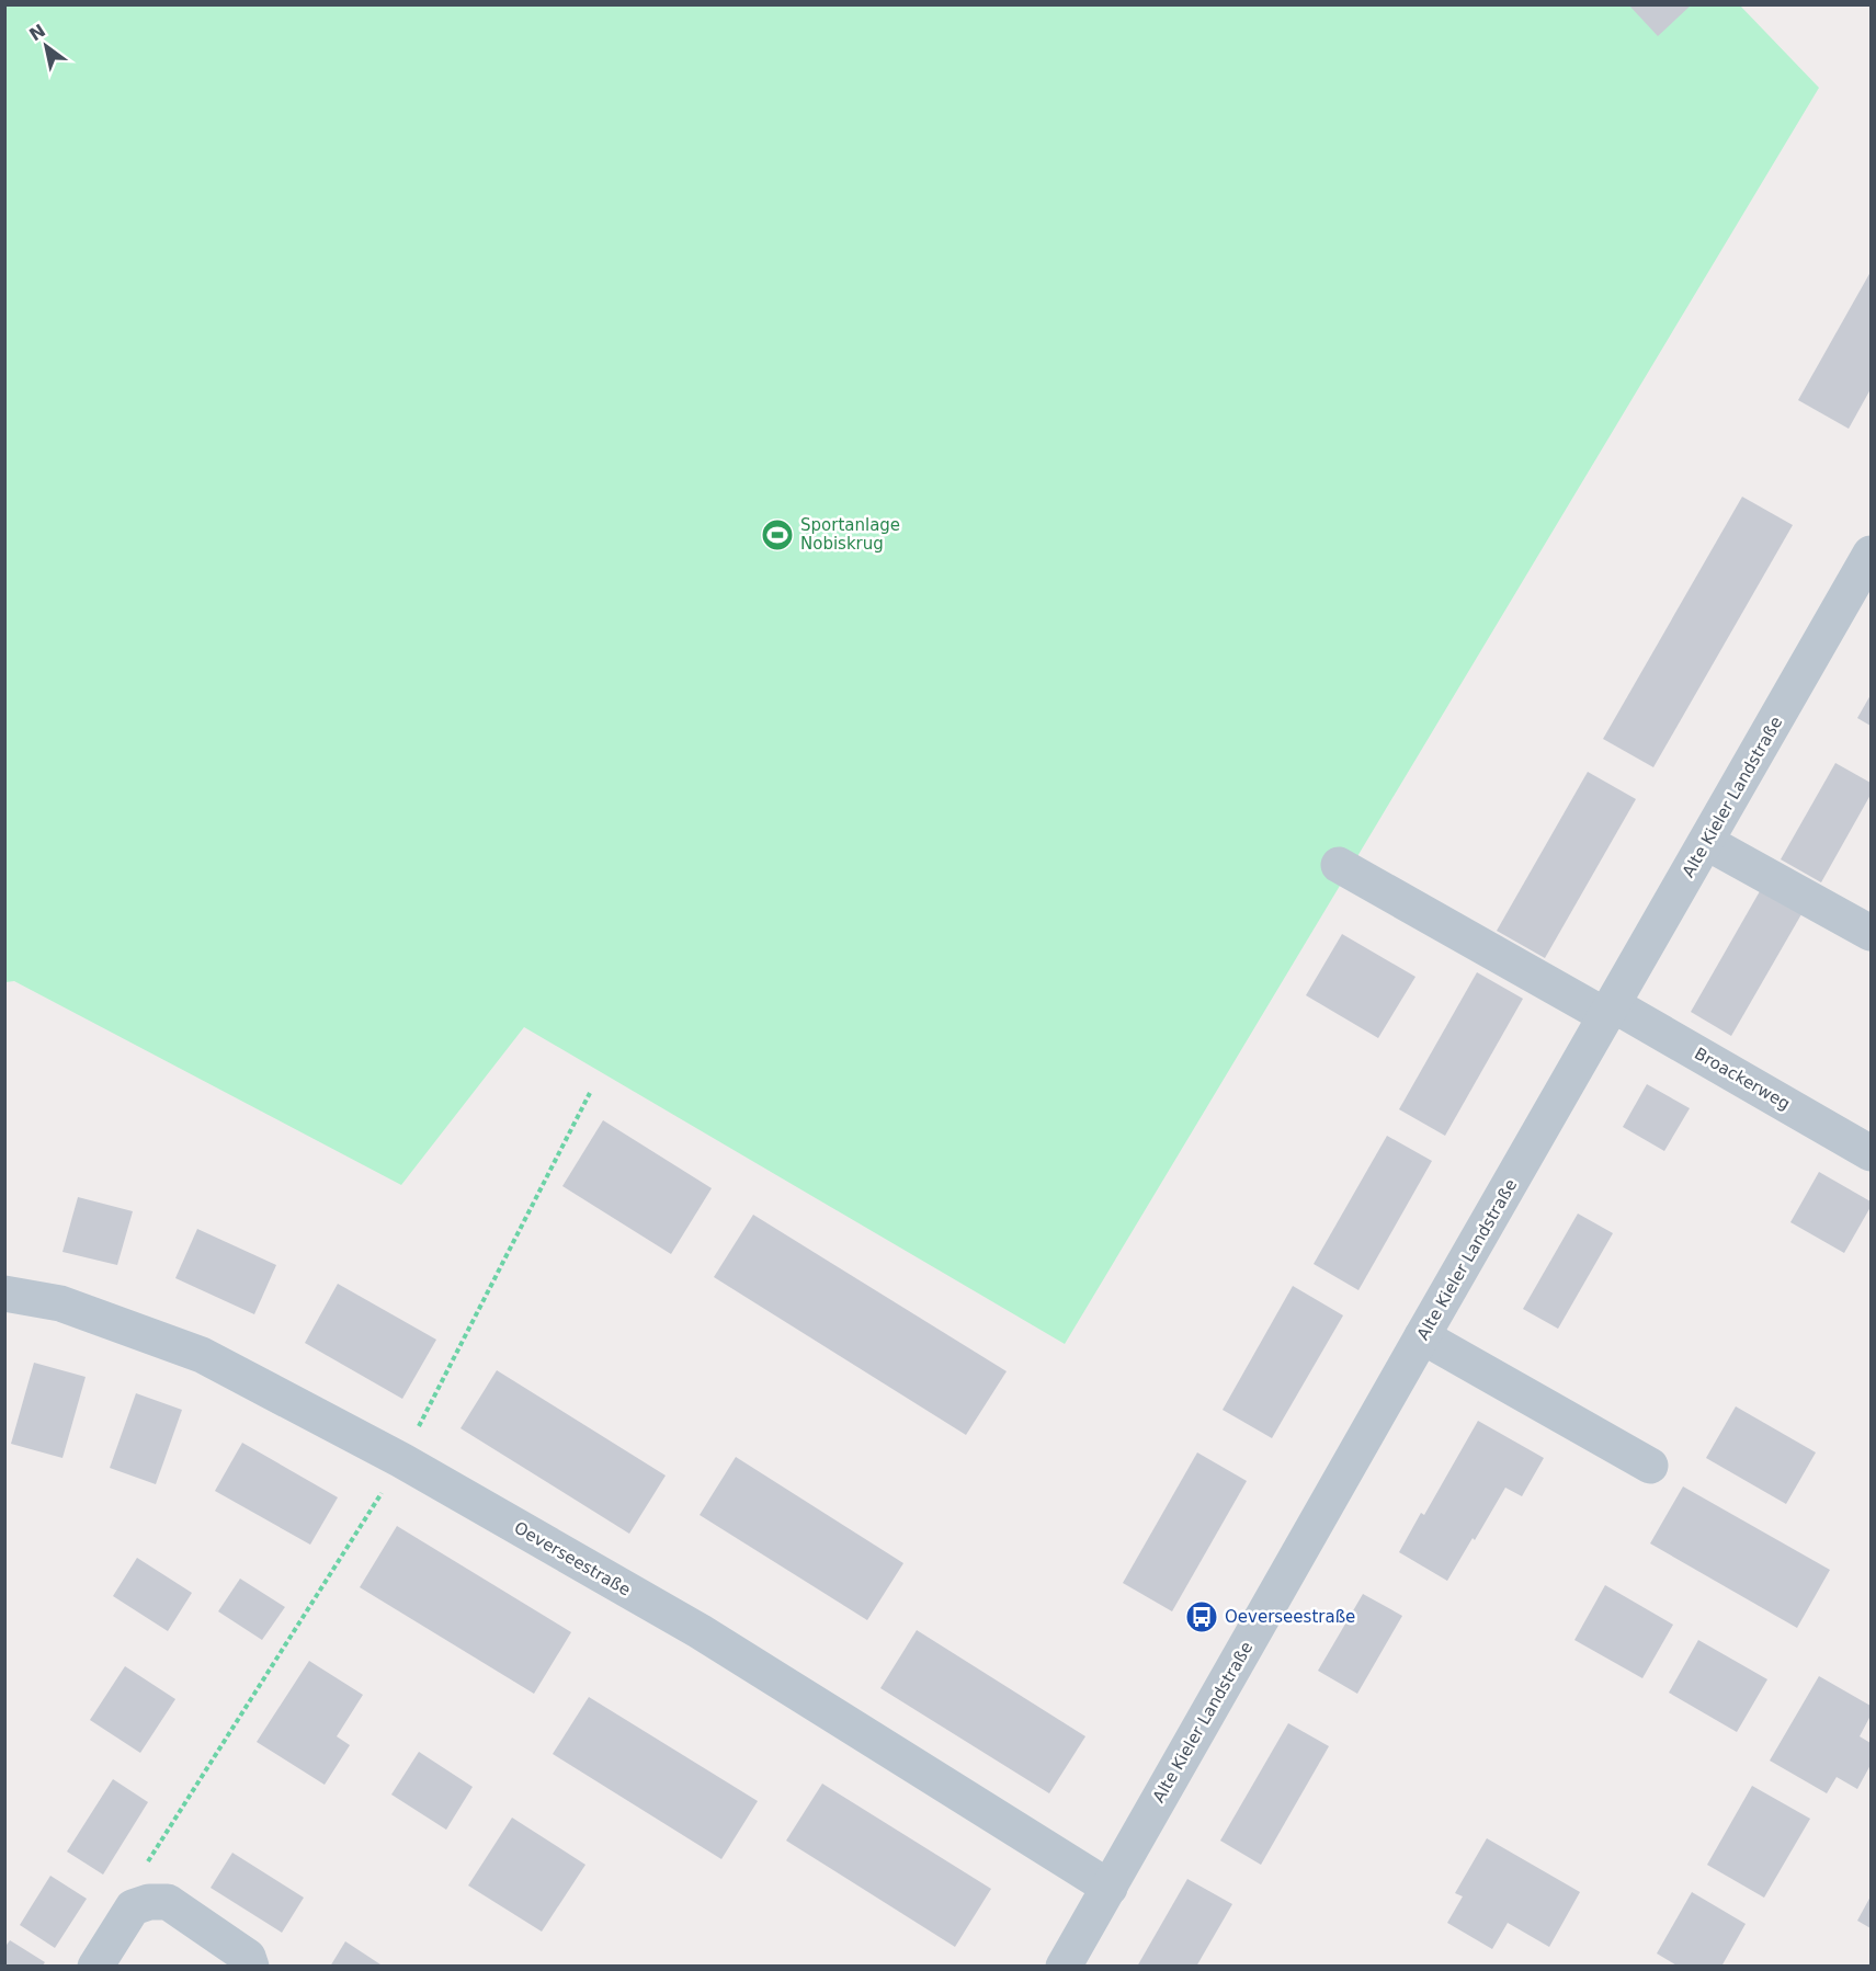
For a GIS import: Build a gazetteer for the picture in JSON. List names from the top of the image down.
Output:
{
  "streets": {
    "street": ["Alte Kieler Landstraße", "Broackerweg", "Oeverseestraße"]
  },
  "crossings": [
    ["Alte Kieler Landstraße", "Broackerweg"],
    ["Alte Kieler Landstraße", "Oeverseestraße"]
  ],
  "places": {
    "sports": ["Sportanlage Nobiskrug"],
    "bus stop": ["Oeverseestraße"]
  },
  "north": "top left"
}
